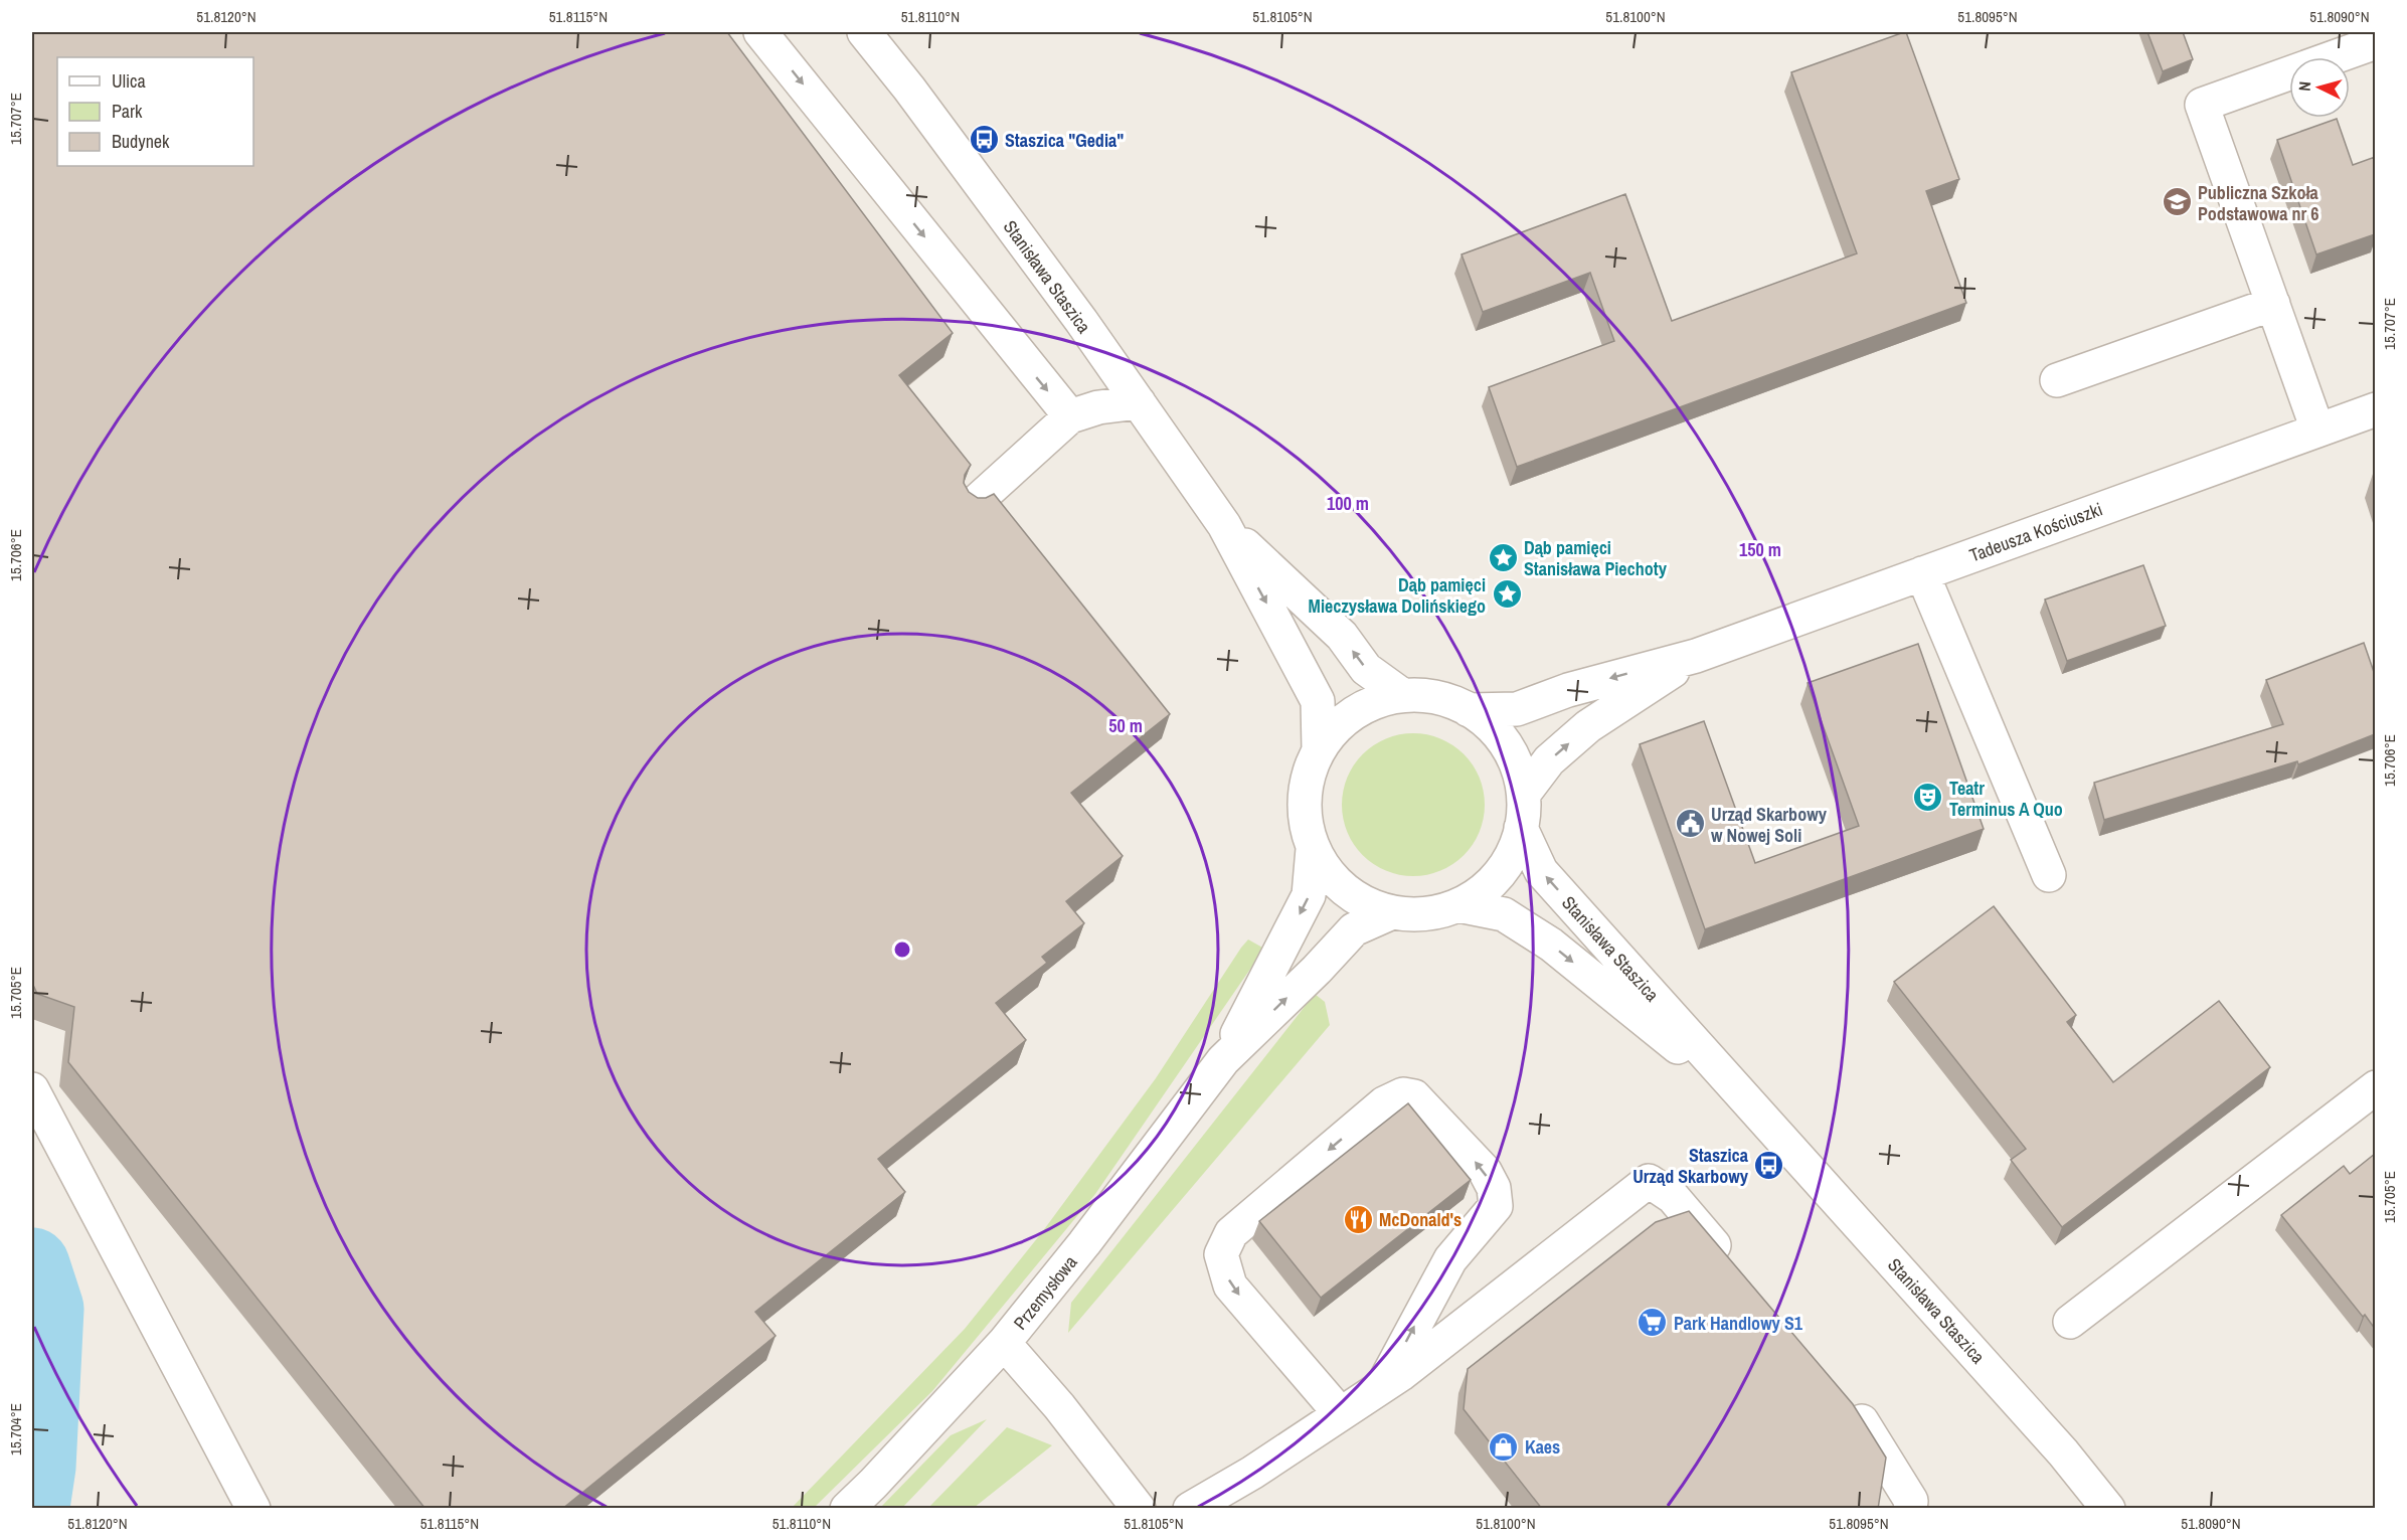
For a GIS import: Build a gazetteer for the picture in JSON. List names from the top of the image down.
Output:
{
  "streets": {
    "street": ["Stanisława Staszica", "Tadeusza Kościuszki", "Przemysłowa"]
  },
  "places": {
    "bus stop": ["Staszica \"Gedia\"", "Staszica Urząd Skarbowy"],
    "school or university": ["Publiczna Szkoła Podstawowa nr 6"],
    "place": ["Dąb pamięci Stanisława Piechoty", "Dąb pamięci Mieczysława Dolińskiego"],
    "theatre": ["Teatr Terminus A Quo"],
    "public building": ["Urząd Skarbowy w Nowej Soli"],
    "restaurant": ["McDonald's"],
    "supermarket": ["Park Handlowy S1"],
    "shop": ["Kaes"]
  },
  "legend": ["Ulica", "Park", "Budynek"],
  "north": "left",
  "coordinates": [
    "51.8120°N",
    "51.8115°N",
    "51.8110°N",
    "51.8105°N",
    "51.8100°N",
    "51.8095°N",
    "51.8090°N",
    "15.707°E",
    "15.706°E",
    "15.705°E",
    "15.704°E"
  ],
  "rings": ["100 m", "150 m", "50 m"]
}
